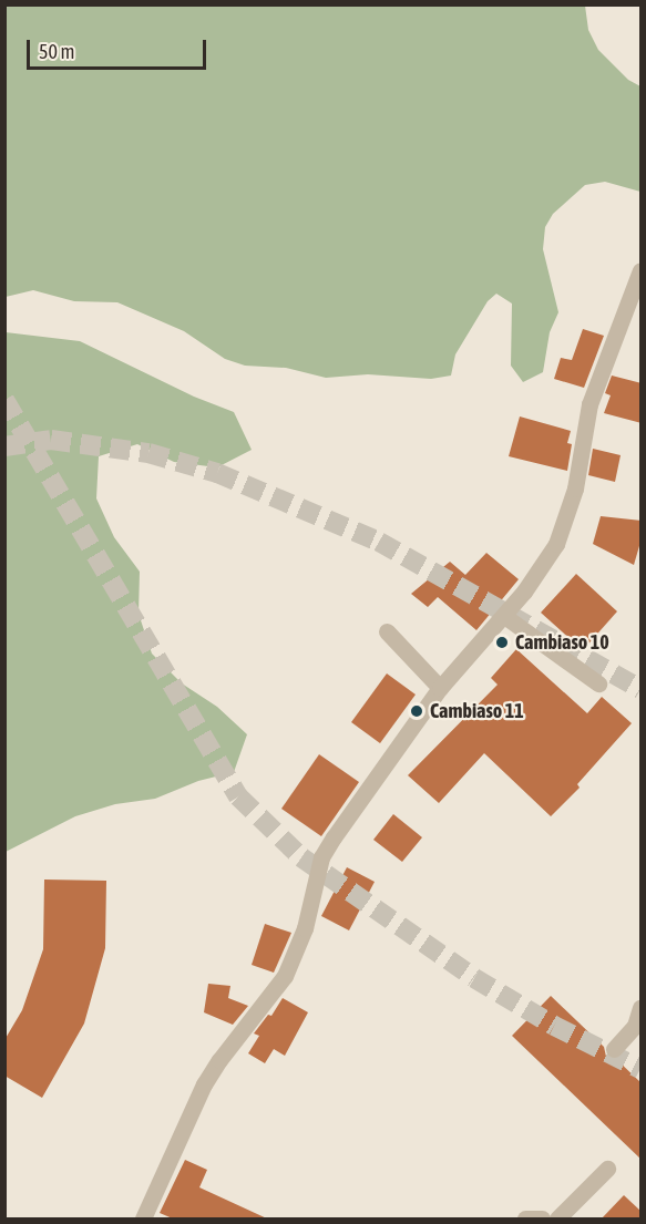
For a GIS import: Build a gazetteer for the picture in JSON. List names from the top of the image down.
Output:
{
  "places": ["Cambiaso 10", "Cambiaso 11"],
  "scale_bar": "50 m"
}
